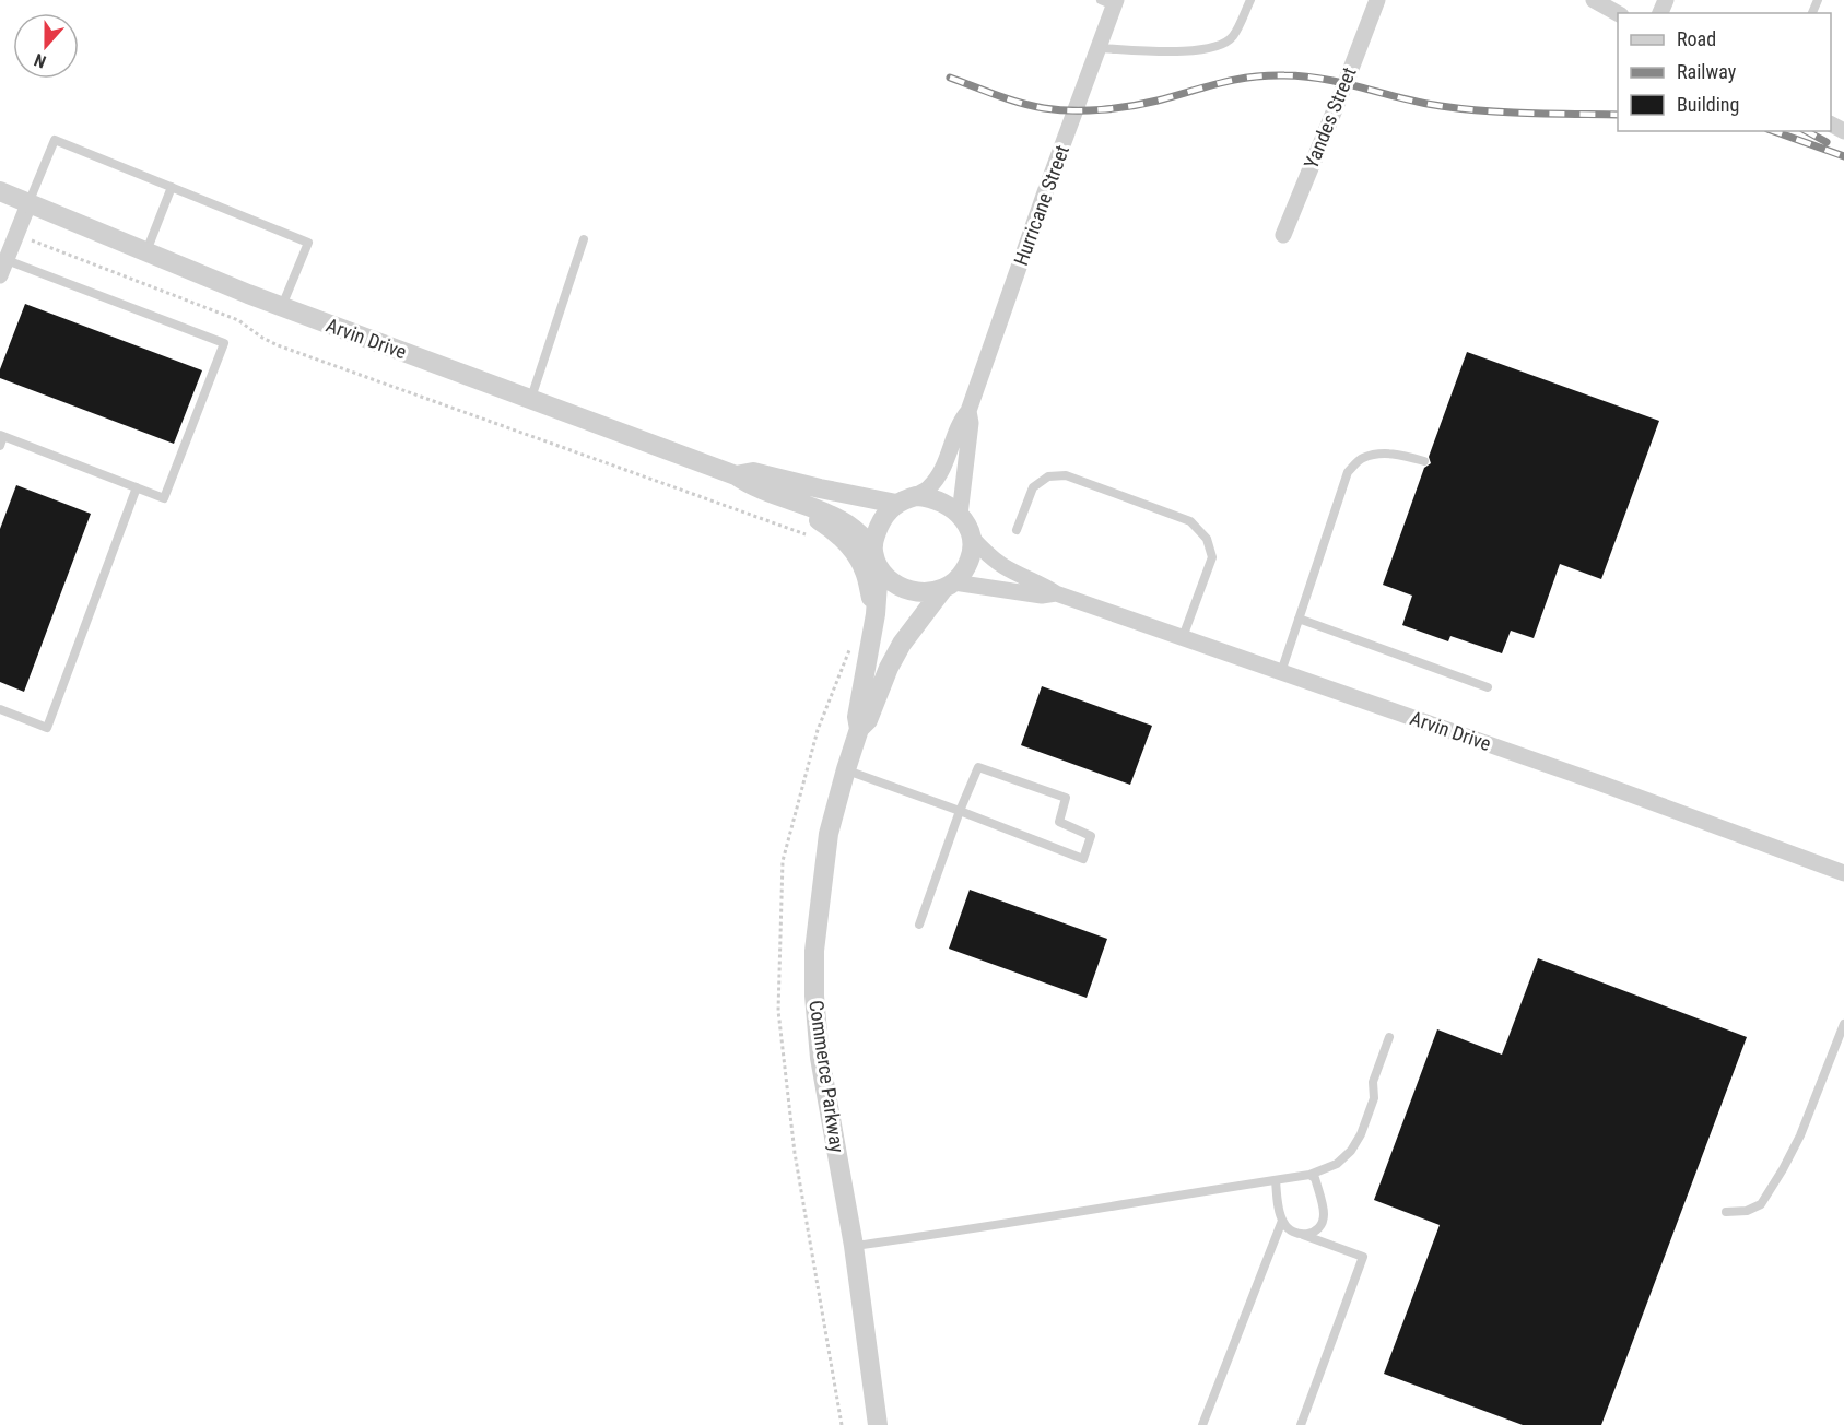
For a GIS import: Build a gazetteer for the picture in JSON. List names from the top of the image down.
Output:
{
  "streets": {
    "street": [
      "Yandes Street",
      "Hurricane Street",
      "Arvin Drive",
      "Commerce Parkway"
    ]
  },
  "crossings": [
    ["Hurricane Street", "Arvin Drive"],
    ["Hurricane Street", "Commerce Parkway"],
    ["Arvin Drive", "Commerce Parkway"]
  ],
  "legend": ["Road", "Railway", "Building"],
  "north": "bottom"
}
